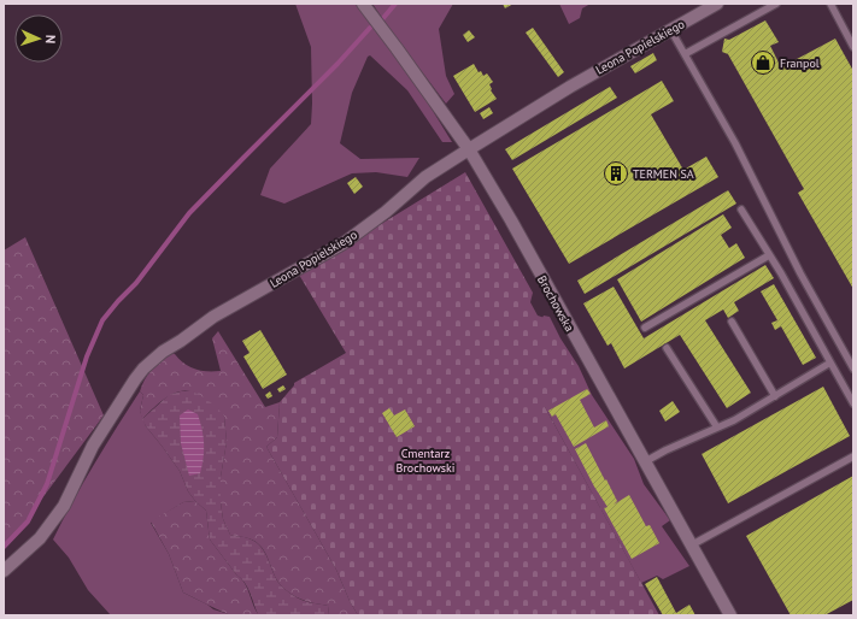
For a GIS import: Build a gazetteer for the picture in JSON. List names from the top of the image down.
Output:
{
  "streets": {
    "street": ["Leona Popielskiego", "Brochowska"]
  },
  "crossings": [
    ["Leona Popielskiego", "Brochowska"]
  ],
  "parks": ["Cmentarz Brochowski"],
  "places": {
    "shop": ["Franpol"],
    "building": ["TERMEN SA"]
  },
  "north": "right"
}
